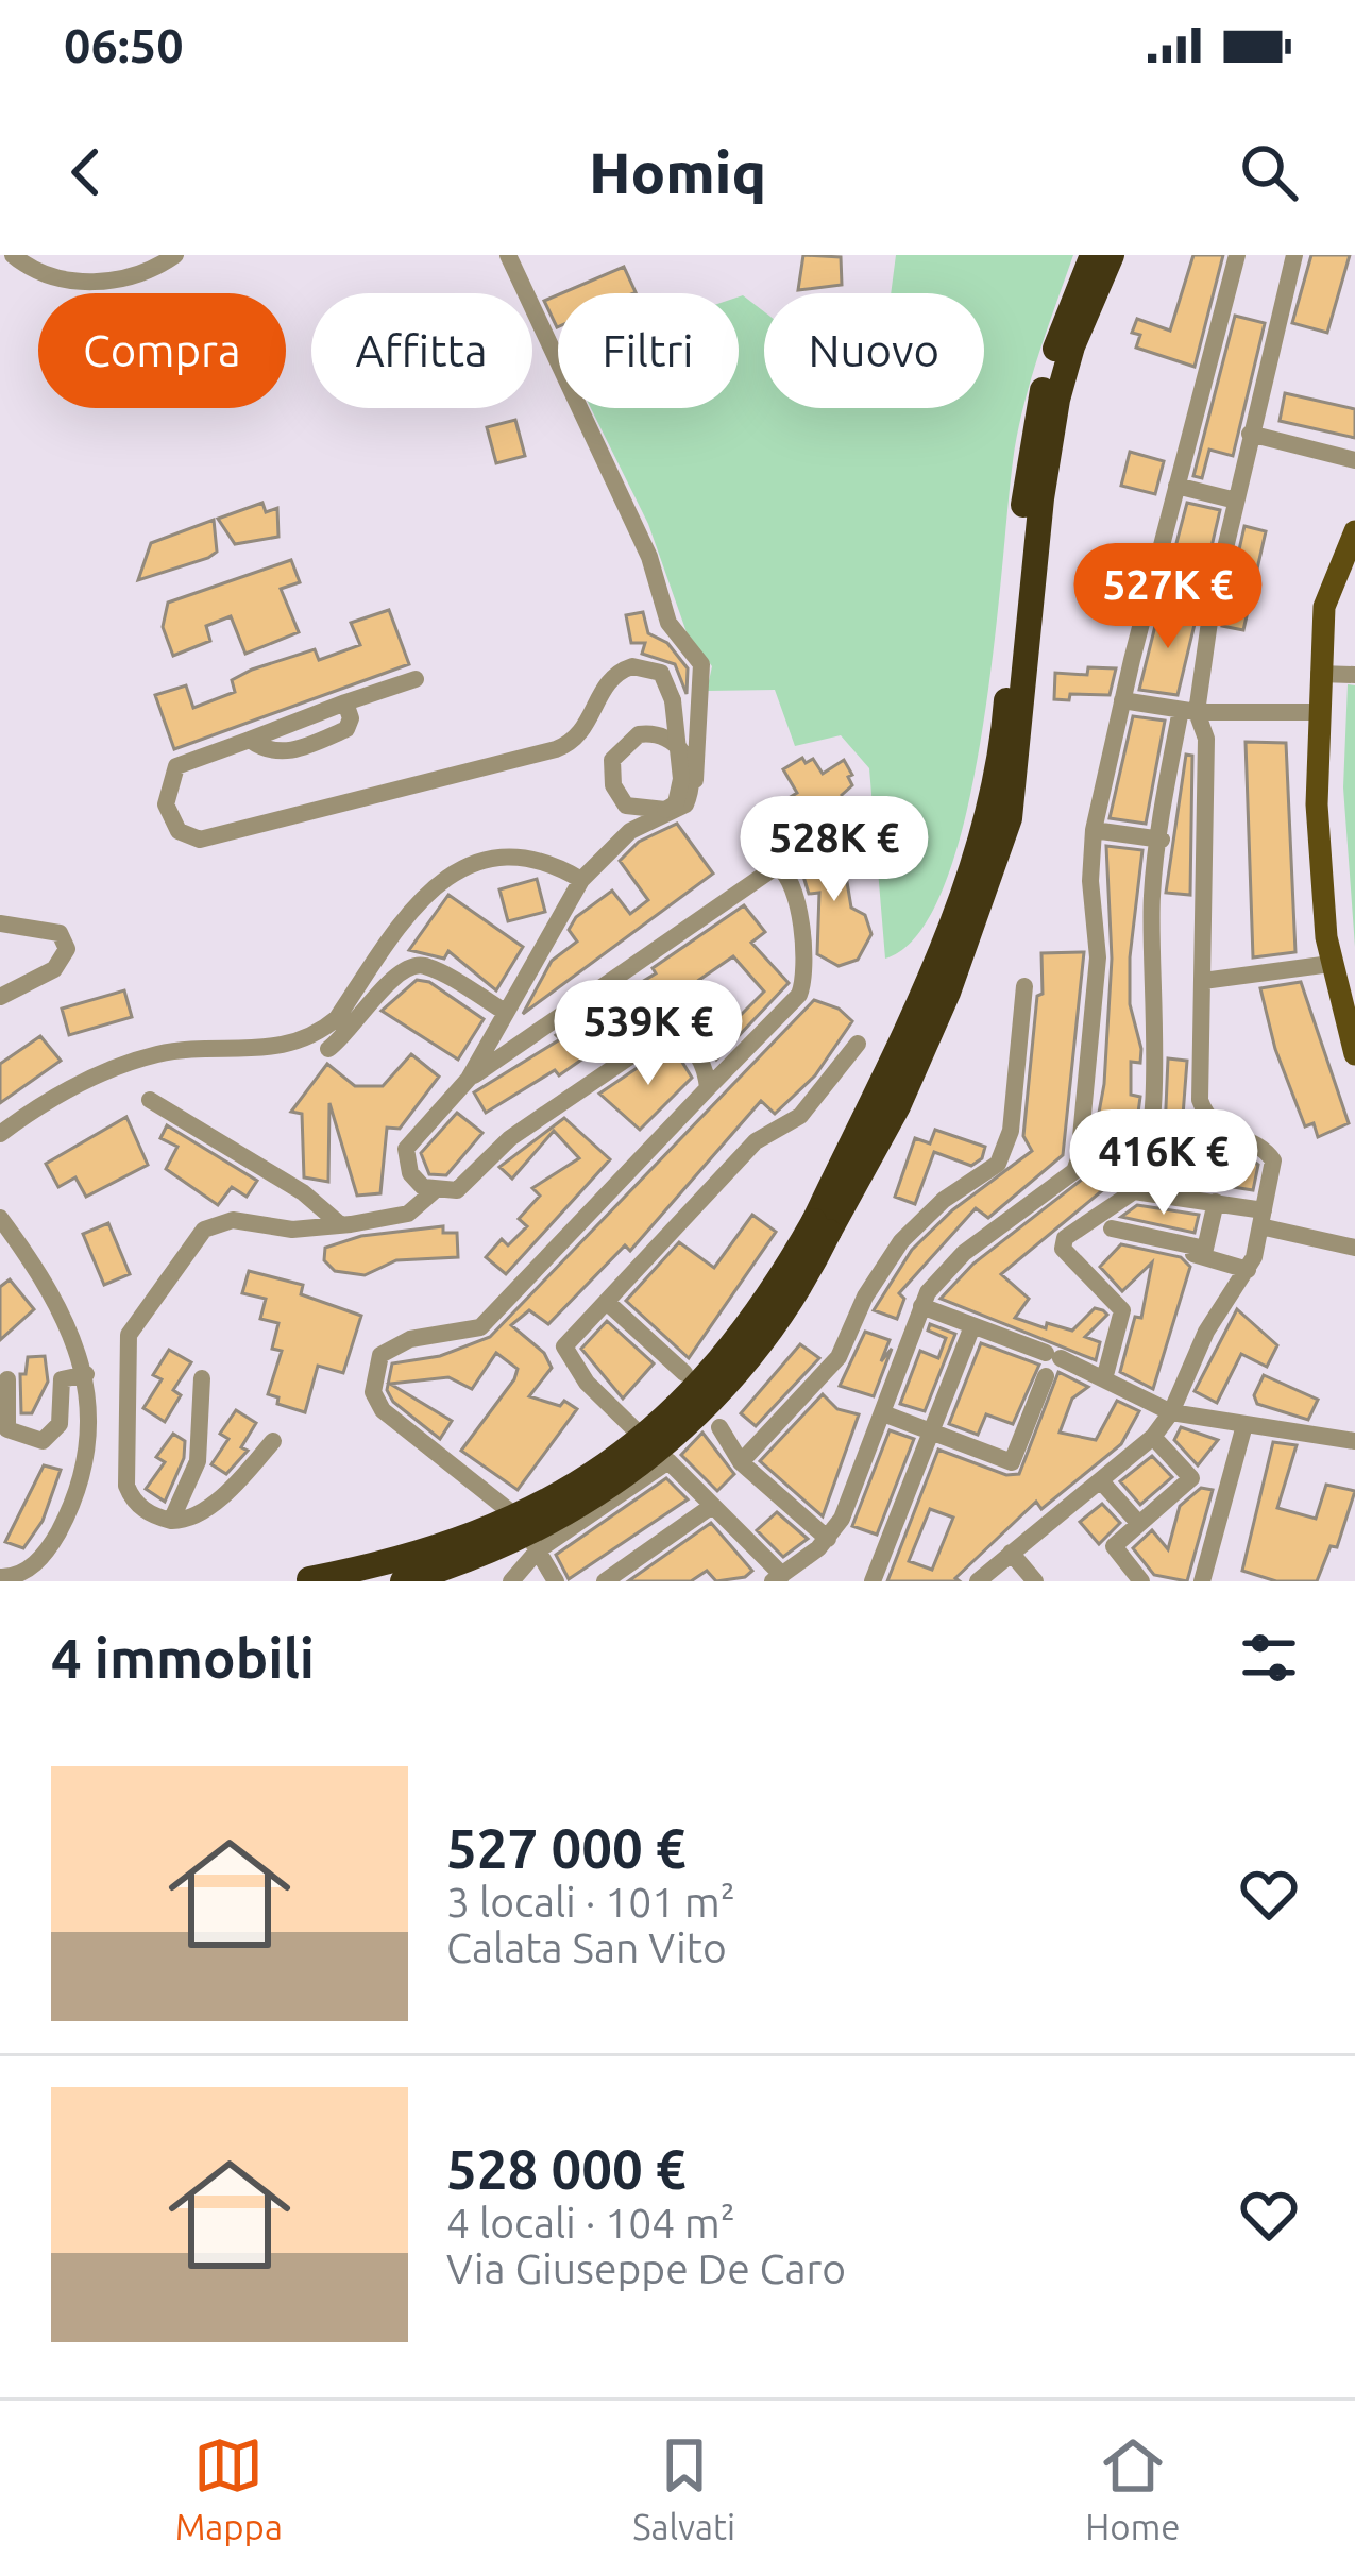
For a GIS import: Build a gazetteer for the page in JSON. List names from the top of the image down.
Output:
{
  "page": {
    "status": "06:50",
    "header": "Homiq",
    "chip": [
      "Compra",
      "Affitta",
      "Filtri",
      "Nuovo"
    ],
    "price": [
      "527K €",
      "528K €",
      "539K €",
      "416K €"
    ],
    "heading": "4 immobili",
    "list": [
      {
        "name": "527 000 €",
        "note": "3 locali · 101 m² · Calata San Vito"
      },
      {
        "name": "528 000 €",
        "note": "4 locali · 104 m² · Via Giuseppe De Caro"
      }
    ],
    "tabs": ["Mappa", "Salvati", "Home"]
  }
}
